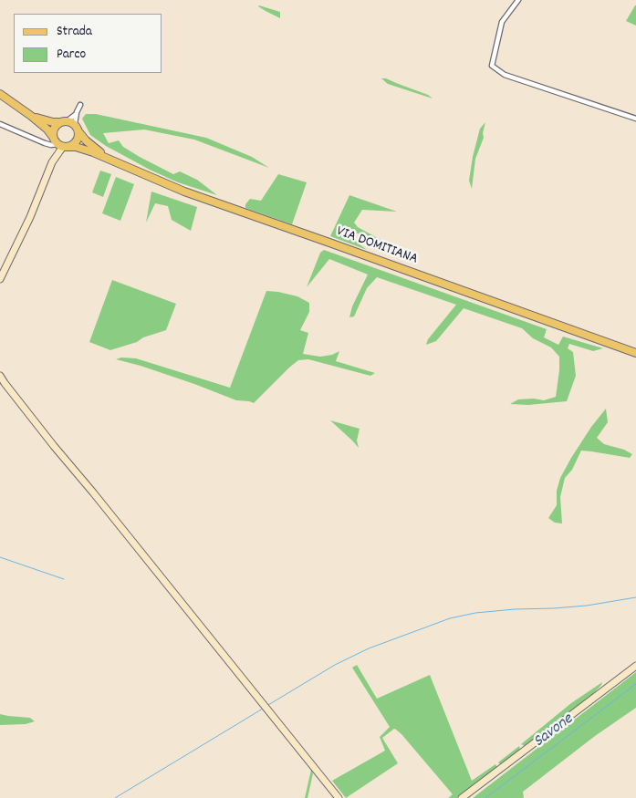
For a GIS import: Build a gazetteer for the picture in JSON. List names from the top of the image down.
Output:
{
  "streets": {
    "main road": ["VIA DOMITIANA"]
  },
  "water": ["Savone"],
  "legend": ["Strada", "Parco"]
}
